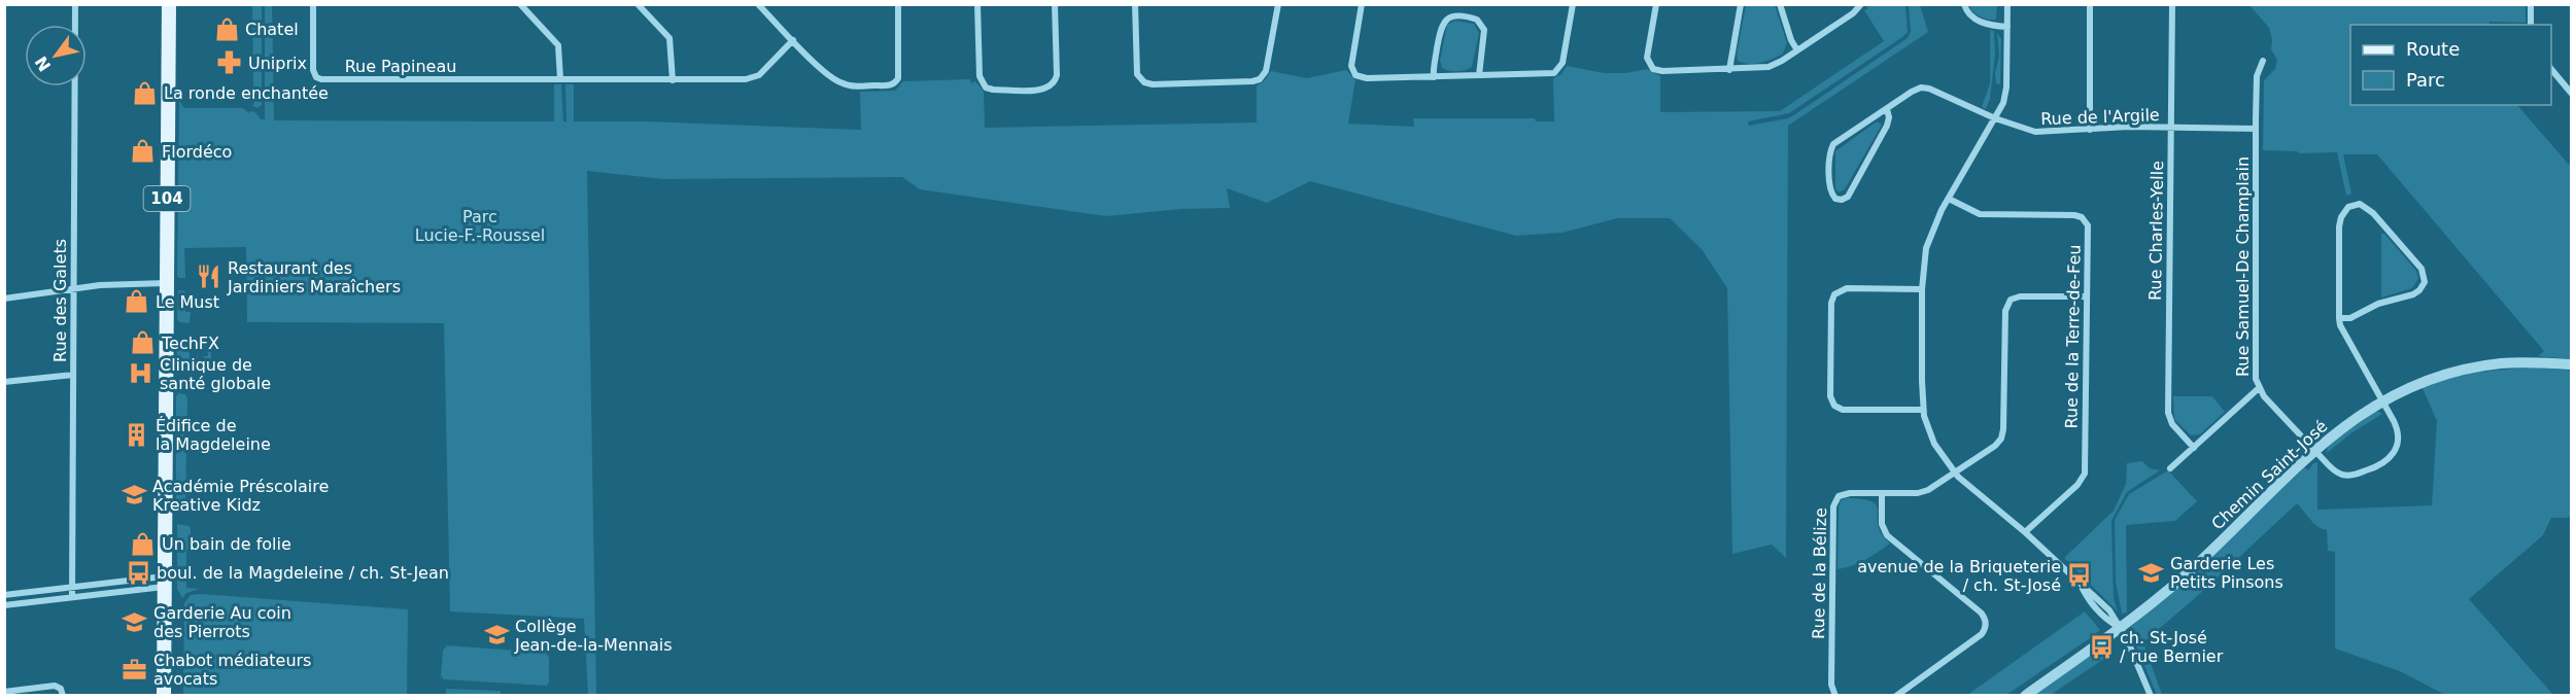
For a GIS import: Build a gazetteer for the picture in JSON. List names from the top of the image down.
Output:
{
  "streets": {
    "main road": ["104"],
    "street": [
      "Rue Papineau",
      "Rue de l'Argile",
      "Rue Charles-Yelle",
      "Rue Samuel-De Champlain",
      "Rue des Galets",
      "Rue de la Terre-de-Feu",
      "Chemin Saint-José",
      "Rue de la Bélize"
    ]
  },
  "crossings": [
    ["Rue de l'Argile", "Rue Charles-Yelle"],
    ["Rue de l'Argile", "Rue Samuel-De Champlain"],
    ["Rue Samuel-De Champlain", "Chemin Saint-José"],
    ["Rue de la Terre-de-Feu", "Rue de la Bélize"]
  ],
  "parks": ["Parc Lucie-F.-Roussel"],
  "places": {
    "shop": [
      "Chatel",
      "La ronde enchantée",
      "Flordéco",
      "Le Must",
      "TechFX",
      "Un bain de folie"
    ],
    "pharmacy": ["Uniprix"],
    "restaurant": ["Restaurant des Jardiniers Maraîchers"],
    "hospital": ["Clinique de santé globale"],
    "building": ["Édifice de la Magdeleine"],
    "school or university": [
      "Académie Préscolaire Kreative Kidz",
      "Garderie Les Petits Pinsons",
      "Garderie Au coin des Pierrots",
      "Collège Jean-de-la-Mennais"
    ],
    "bus stop": ["boul. de la Magdeleine / ch. St-Jean", "avenue de la Briqueterie / ch. St-José", "ch. St-José / rue Bernier"],
    "office": ["Chabot médiateurs avocats"]
  },
  "legend": ["Route", "Parc"],
  "north": "bottom left"
}
